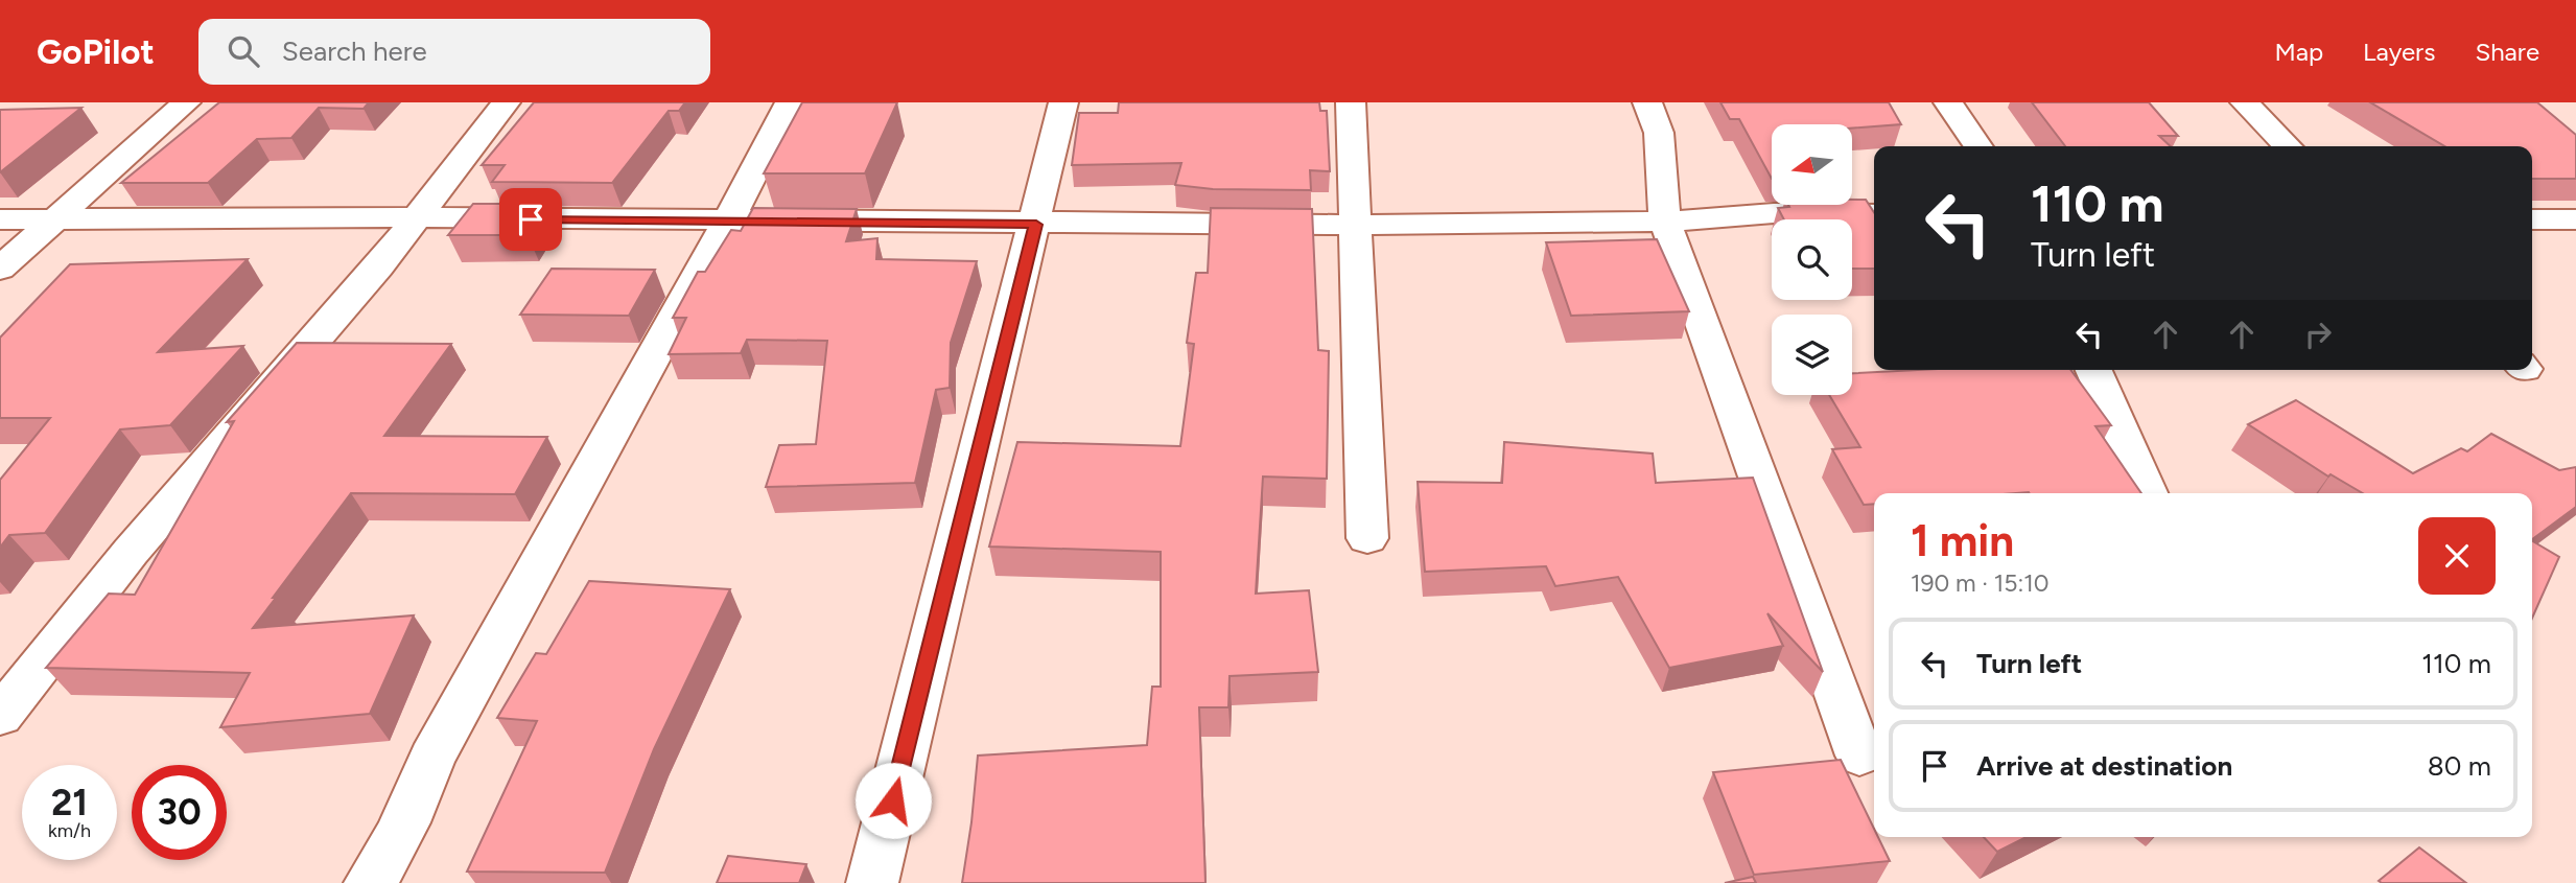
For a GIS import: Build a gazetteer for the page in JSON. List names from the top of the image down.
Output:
{
  "north": "left",
  "page": {
    "header": "GoPilot",
    "search": "Search here",
    "nav": ["Map", "Layers", "Share"],
    "turn": ["110 m", "Turn left"],
    "heading": ["1 min", "190 m · 15:10"],
    "list": [
      {
        "name": "Turn left",
        "value": "110 m"
      },
      {
        "name": "Arrive at destination",
        "value": "80 m"
      }
    ],
    "speed": "21 km/h",
    "limit": "30"
  }
}
